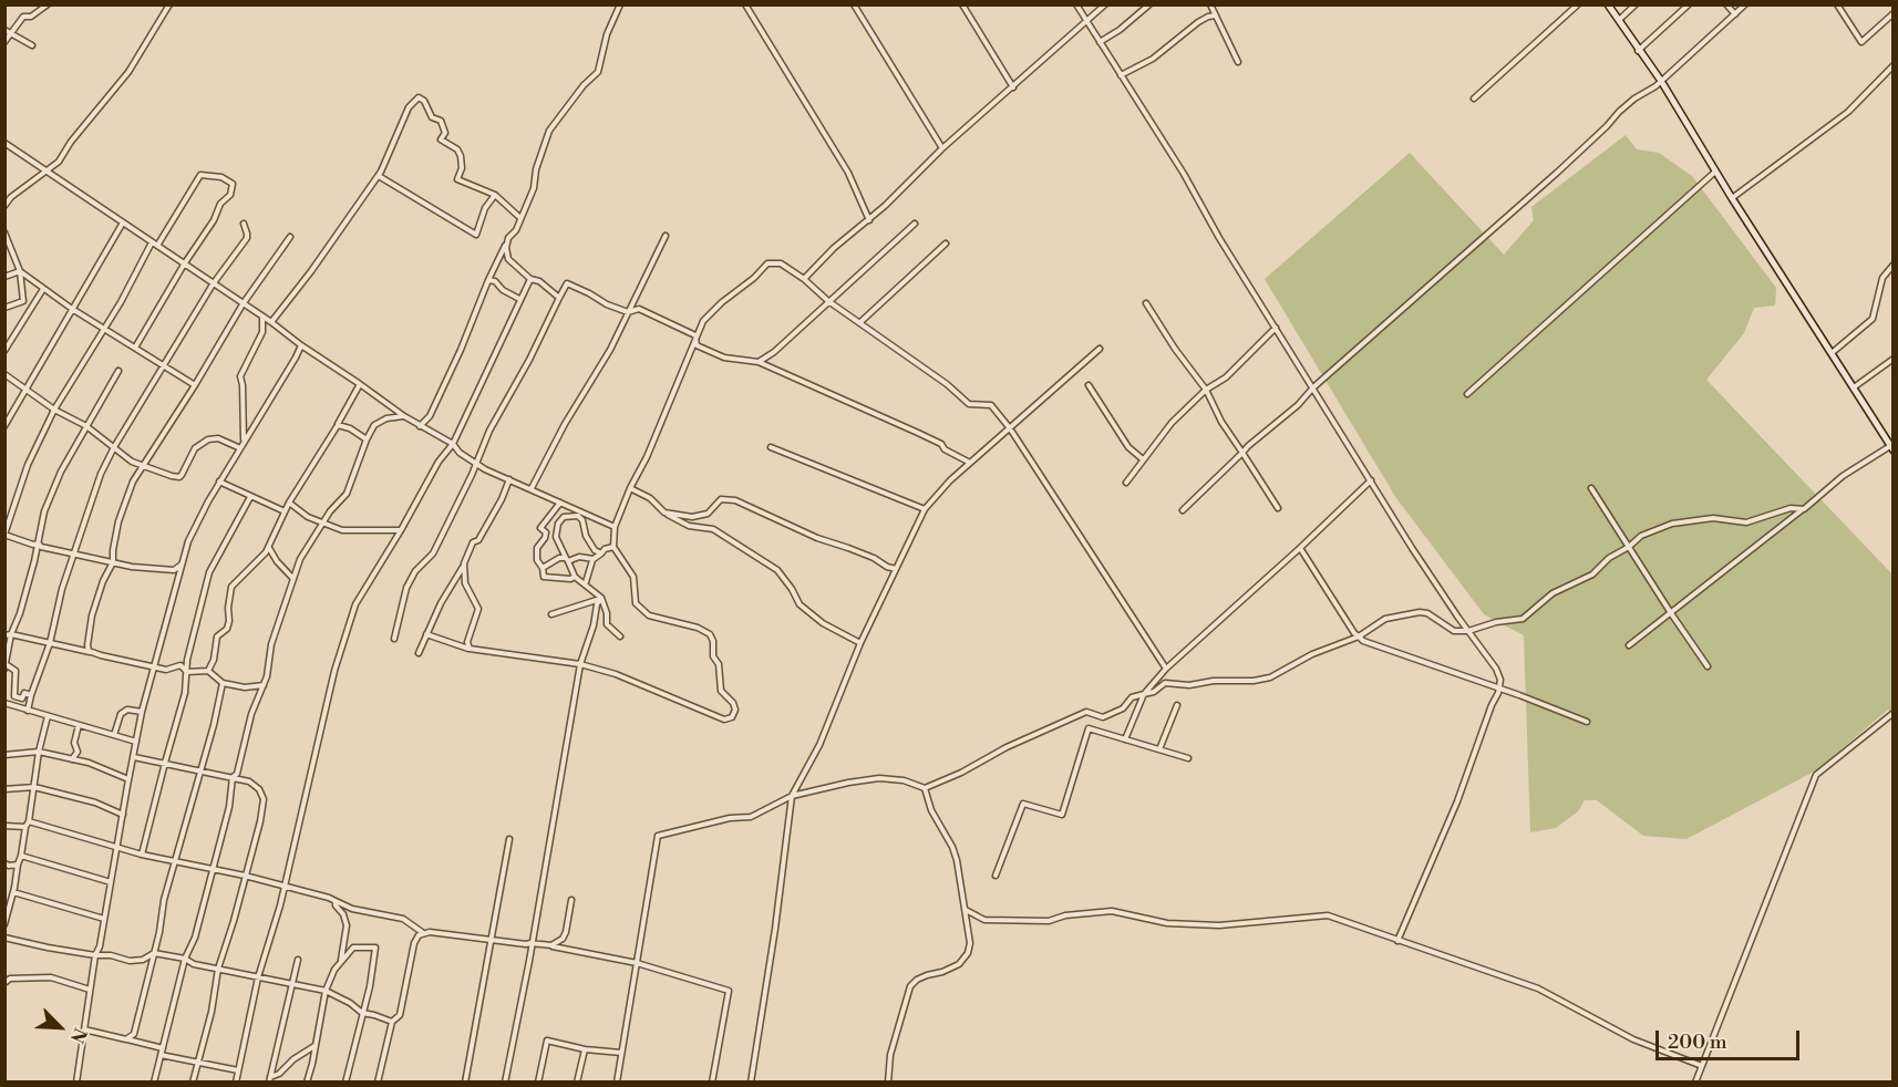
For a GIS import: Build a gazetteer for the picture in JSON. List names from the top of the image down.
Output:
{
  "scale_bar": "200 m",
  "north": "bottom right"
}
